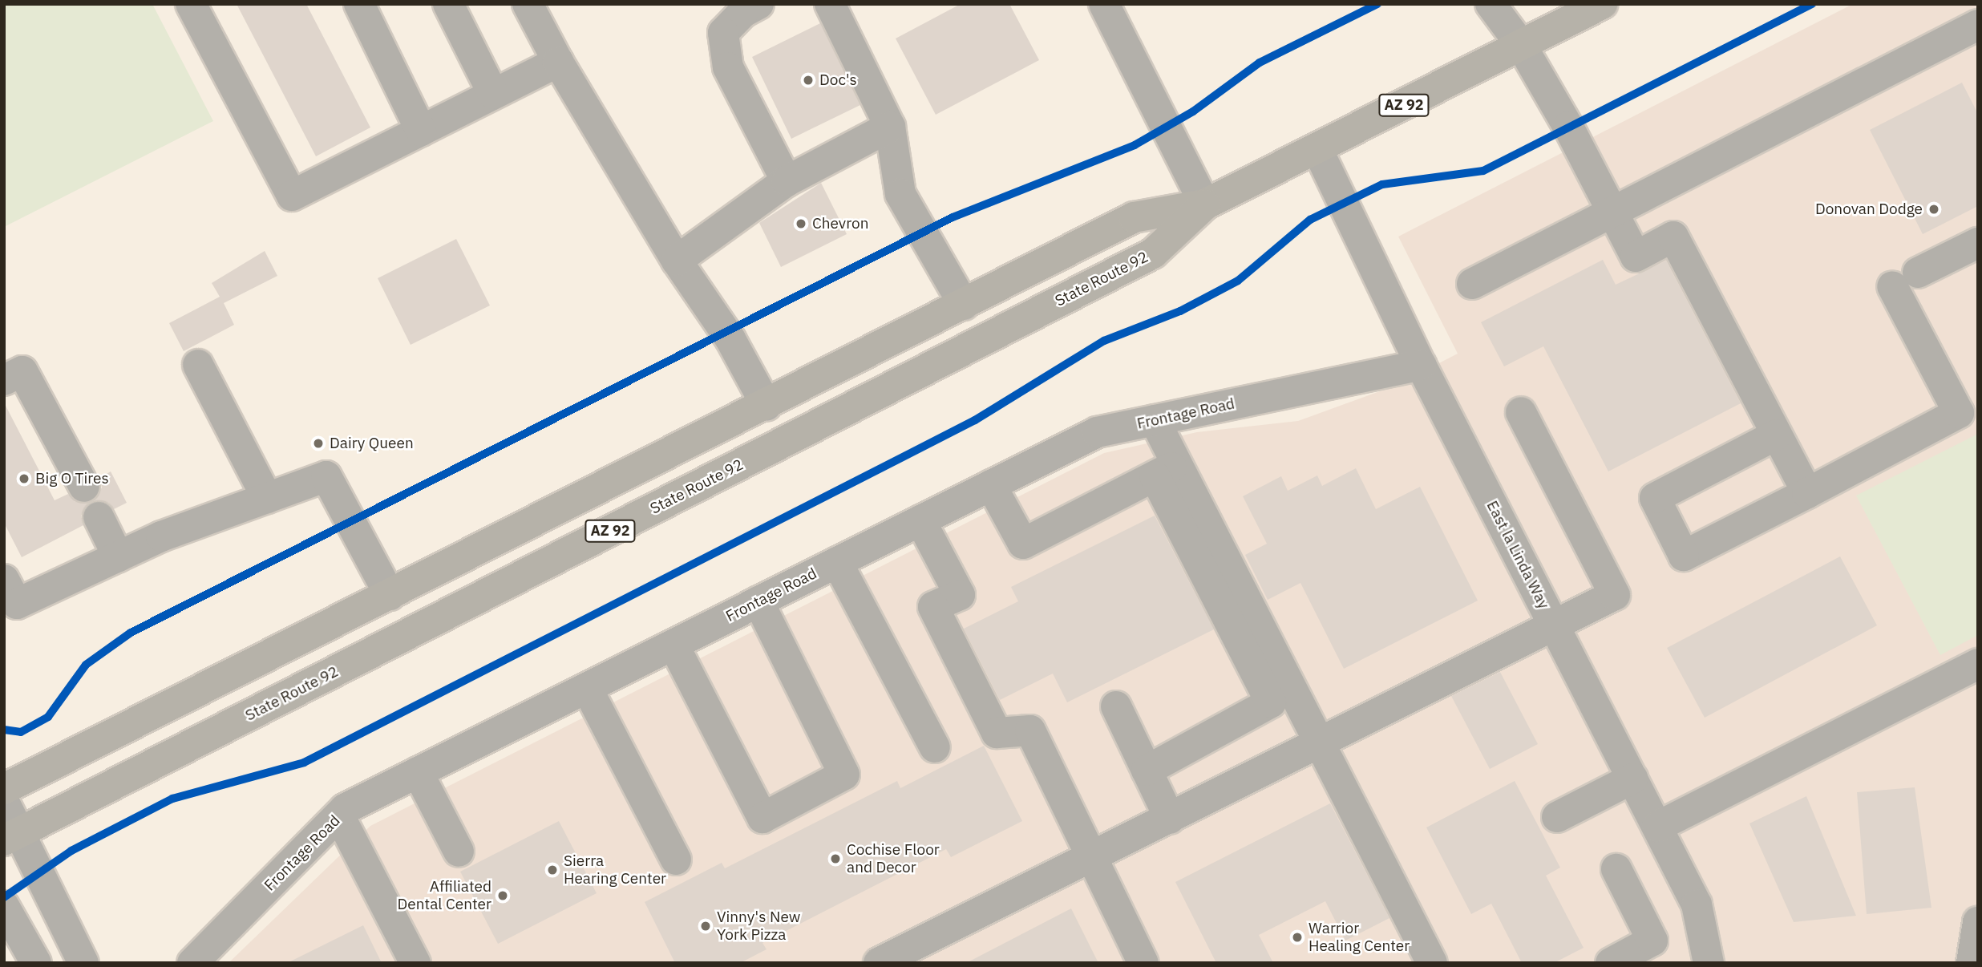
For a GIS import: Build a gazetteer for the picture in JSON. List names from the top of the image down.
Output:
{
  "streets": {
    "main road": ["AZ 92", "State Route 92"],
    "street": ["Frontage Road", "East la Linda Way"]
  },
  "crossings": [
    ["AZ 92", "State Route 92"],
    ["AZ 92", "East la Linda Way"],
    ["Frontage Road", "East la Linda Way"]
  ],
  "places": [
    "Doc's",
    "Donovan Dodge",
    "Chevron",
    "Dairy Queen",
    "Big O Tires",
    "Cochise Floor and Decor",
    "Sierra Hearing Center",
    "Affiliated Dental Center",
    "Vinny's New York Pizza",
    "Warrior Healing Center"
  ]
}
